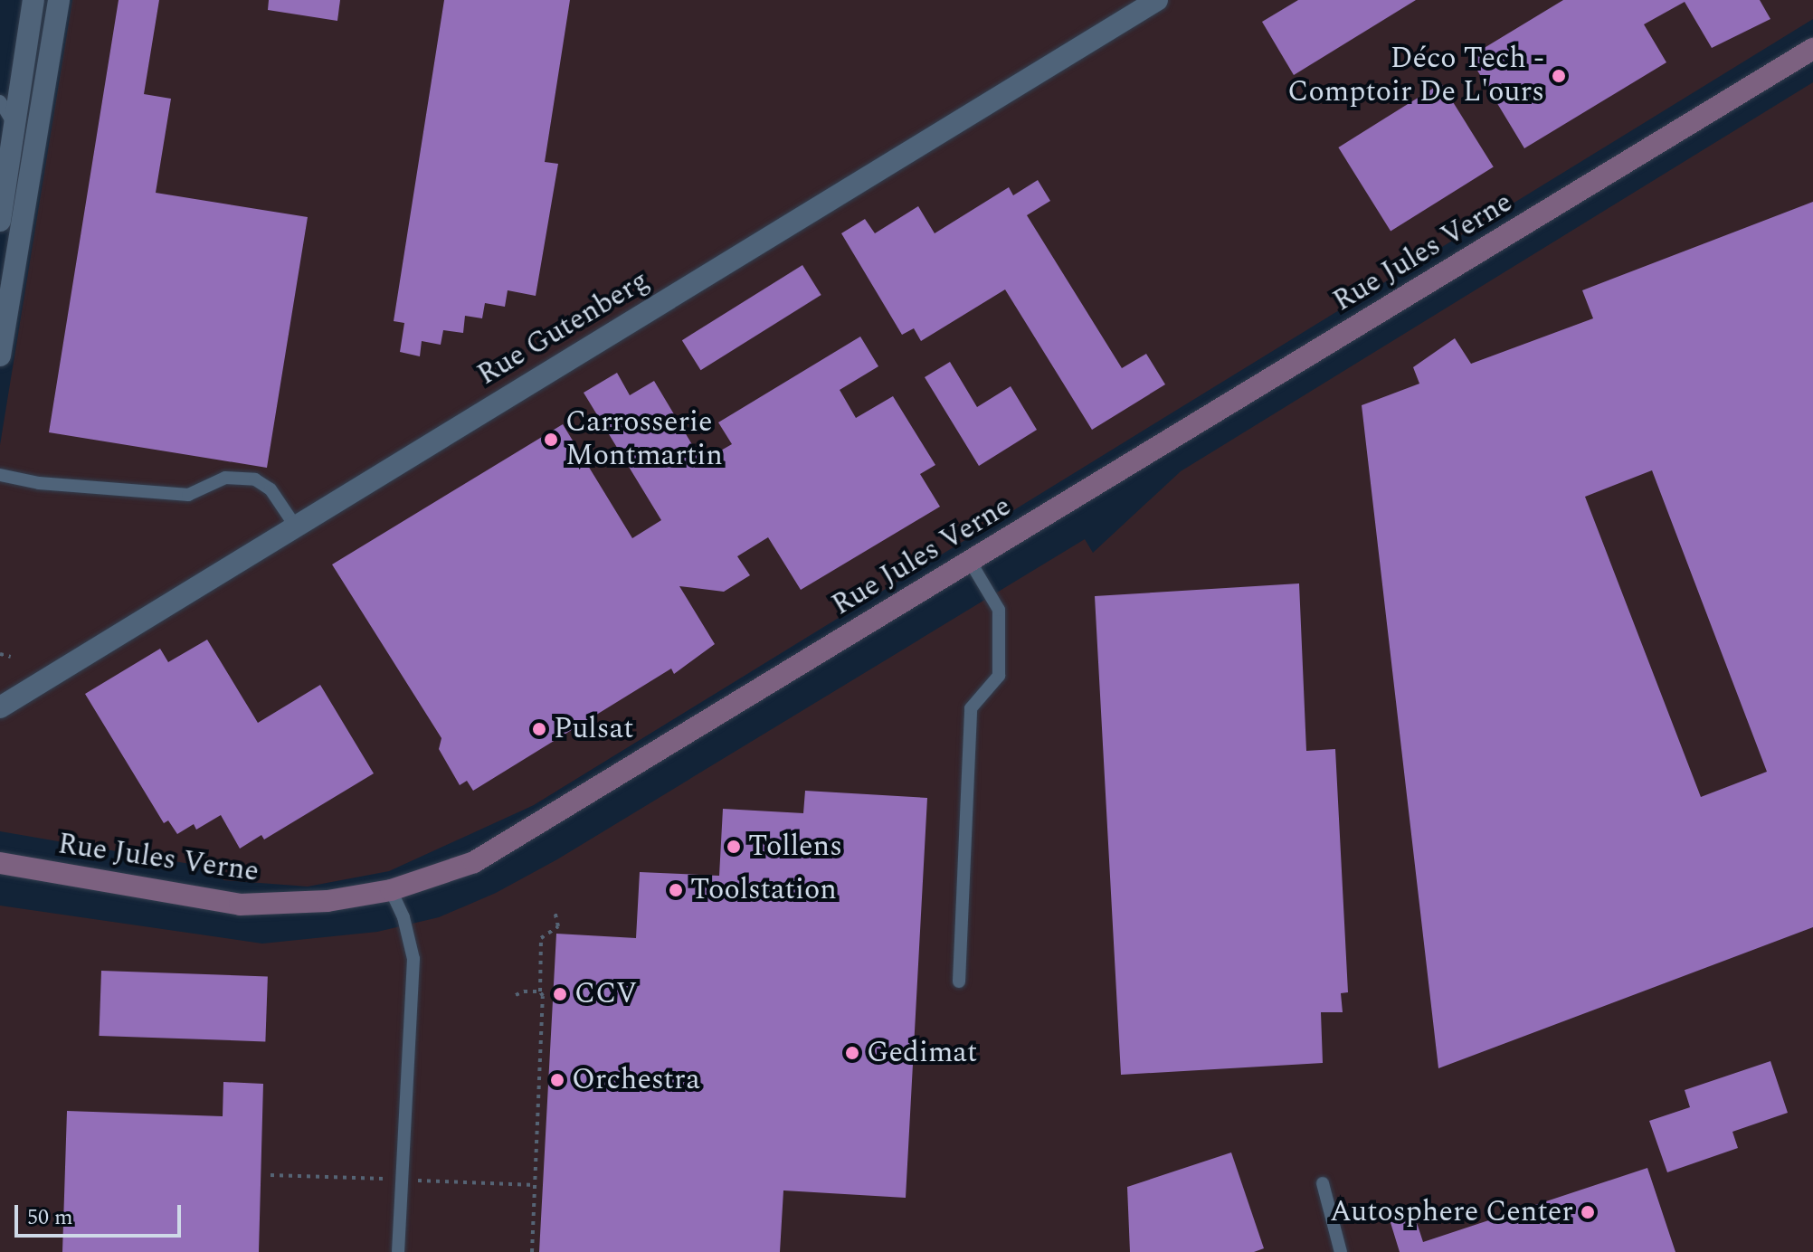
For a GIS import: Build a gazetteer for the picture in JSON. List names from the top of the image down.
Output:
{
  "streets": {
    "main road": ["Rue Jules Verne"],
    "street": ["Rue Gutenberg"]
  },
  "places": [
    "Déco Tech - Comptoir De L'ours",
    "Carrosserie Montmartin",
    "Pulsat",
    "Tollens",
    "Toolstation",
    "CCV",
    "Gedimat",
    "Orchestra",
    "Autosphere Center"
  ],
  "scale_bar": "50 m"
}
